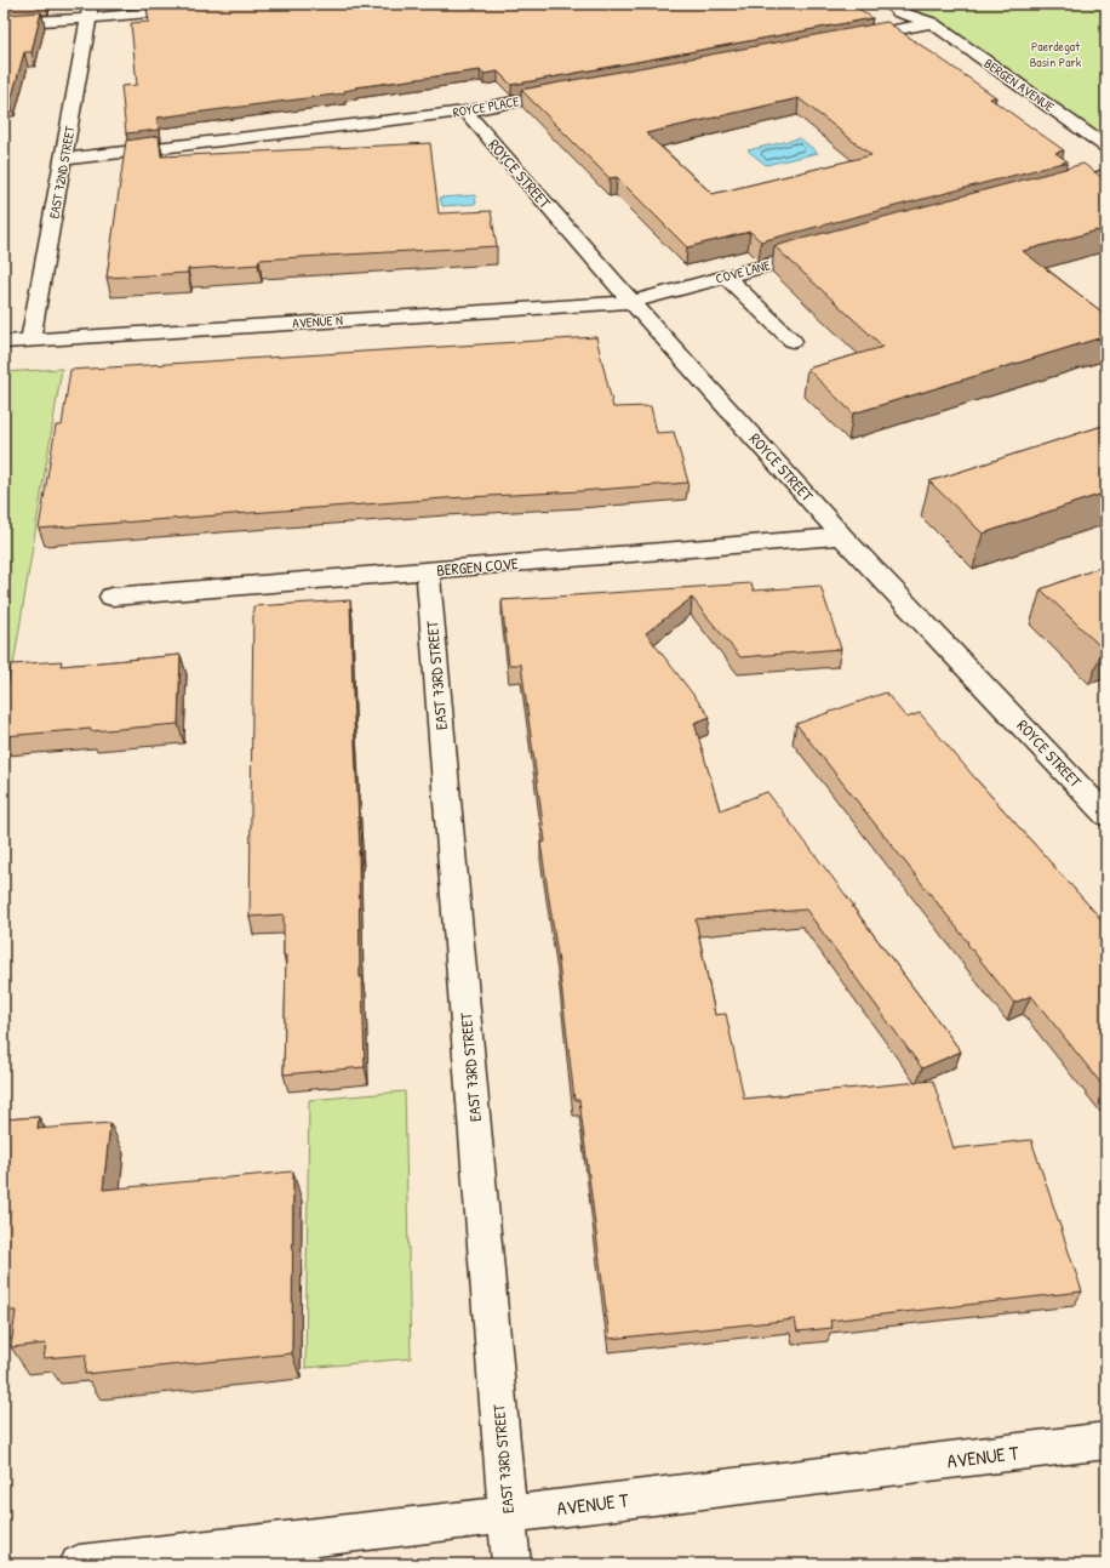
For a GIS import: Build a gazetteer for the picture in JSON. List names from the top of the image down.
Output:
{
  "streets": {
    "street": [
      "BERGEN AVENUE",
      "ROYCE PLACE",
      "EAST 72ND STREET",
      "ROYCE STREET",
      "COVE LANE",
      "AVENUE N",
      "BERGEN COVE",
      "EAST 73RD STREET",
      "AVENUE T"
    ]
  },
  "crossings": [
    ["ROYCE PLACE", "EAST 72ND STREET"],
    ["ROYCE PLACE", "ROYCE STREET"],
    ["EAST 72ND STREET", "AVENUE N"],
    ["ROYCE STREET", "COVE LANE"],
    ["ROYCE STREET", "AVENUE N"],
    ["ROYCE STREET", "BERGEN COVE"],
    ["COVE LANE", "AVENUE N"],
    ["BERGEN COVE", "EAST 73RD STREET"],
    ["EAST 73RD STREET", "AVENUE T"]
  ],
  "parks": ["Paerdegat Basin Park"]
}
